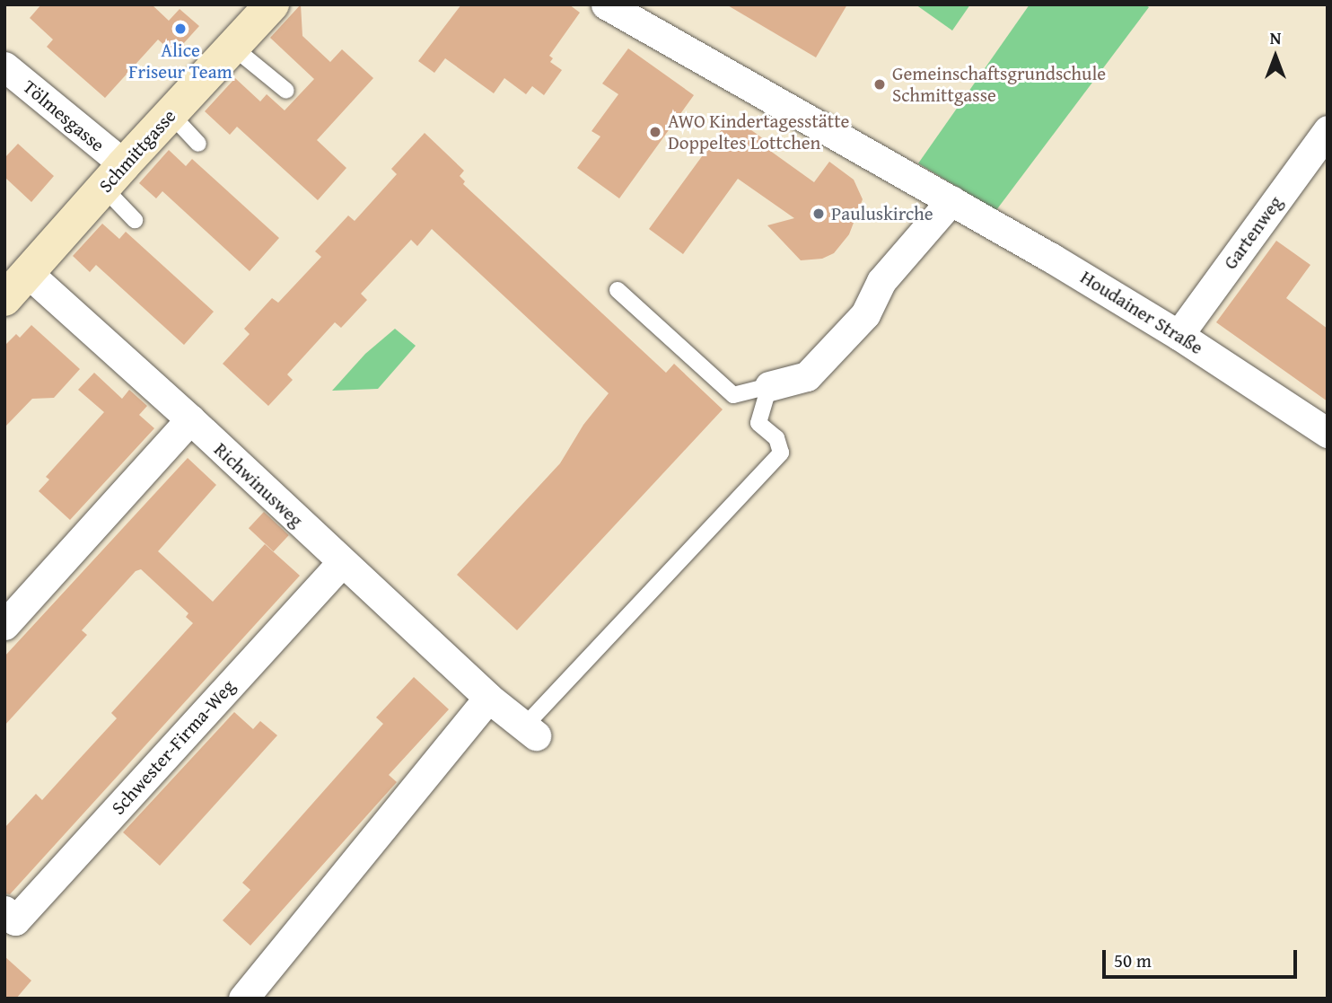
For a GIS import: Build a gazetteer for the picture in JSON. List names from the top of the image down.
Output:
{
  "streets": {
    "main road": ["Schmittgasse"],
    "street": [
      "Tölmesgasse",
      "Gartenweg",
      "Houdainer Straße",
      "Richwinusweg",
      "Schwester-Firma-Weg"
    ]
  },
  "crossings": [
    ["Tölmesgasse", "Schmittgasse"],
    ["Schmittgasse", "Richwinusweg"],
    ["Gartenweg", "Houdainer Straße"],
    ["Richwinusweg", "Schwester-Firma-Weg"]
  ],
  "places": [
    "Alice Friseur Team",
    "Gemeinschaftsgrundschule Schmittgasse",
    "AWO Kindertagesstätte Doppeltes Lottchen",
    "Pauluskirche"
  ],
  "scale_bar": "50 m",
  "north": "top"
}
